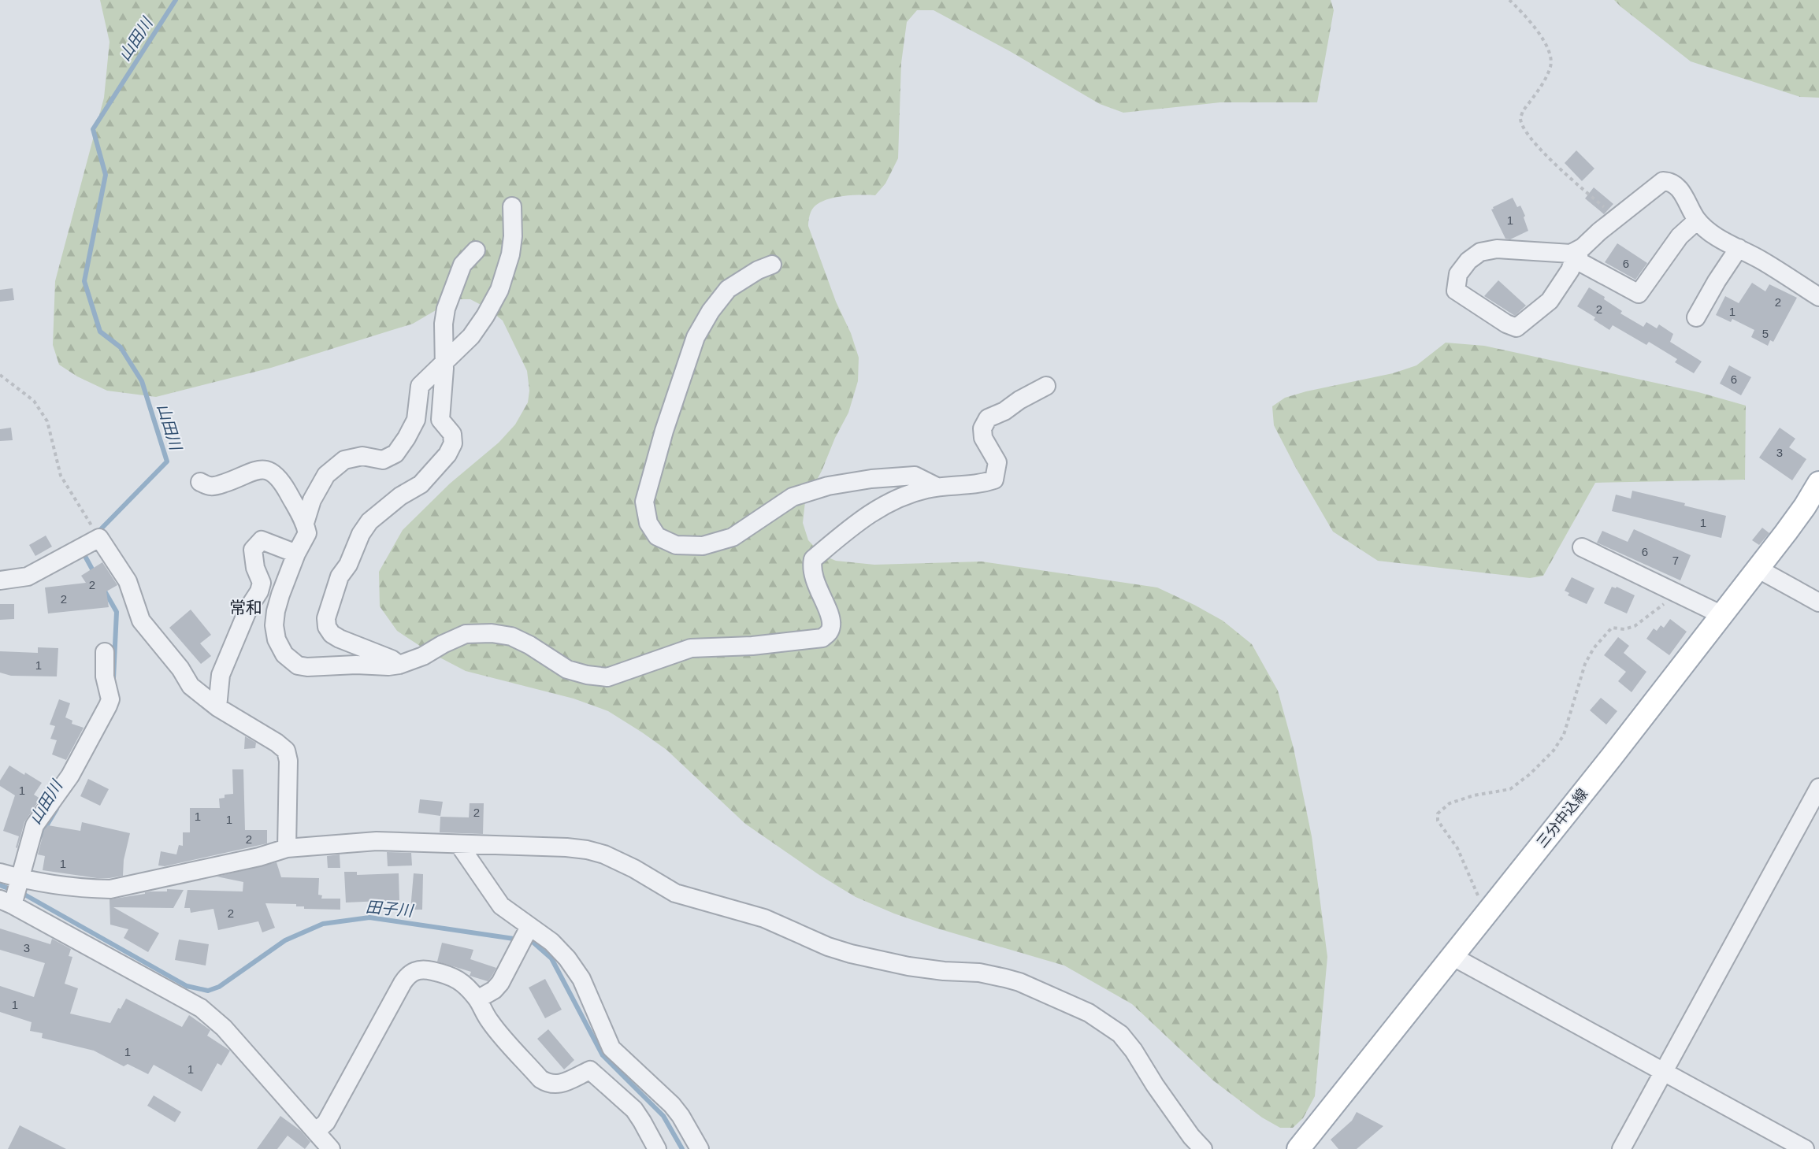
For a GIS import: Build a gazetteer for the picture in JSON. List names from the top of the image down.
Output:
{
  "streets": {
    "main road": ["三分中込線"]
  },
  "districts": ["常和"],
  "water": ["山田川", "田子川"],
  "house_numbers": [
    "1",
    "6",
    "2",
    "2",
    "1",
    "5",
    "6",
    "3",
    "1",
    "6",
    "7",
    "2",
    "2",
    "1",
    "1",
    "2",
    "1",
    "1",
    "2",
    "1",
    "2",
    "3",
    "1",
    "1",
    "1"
  ]
}
